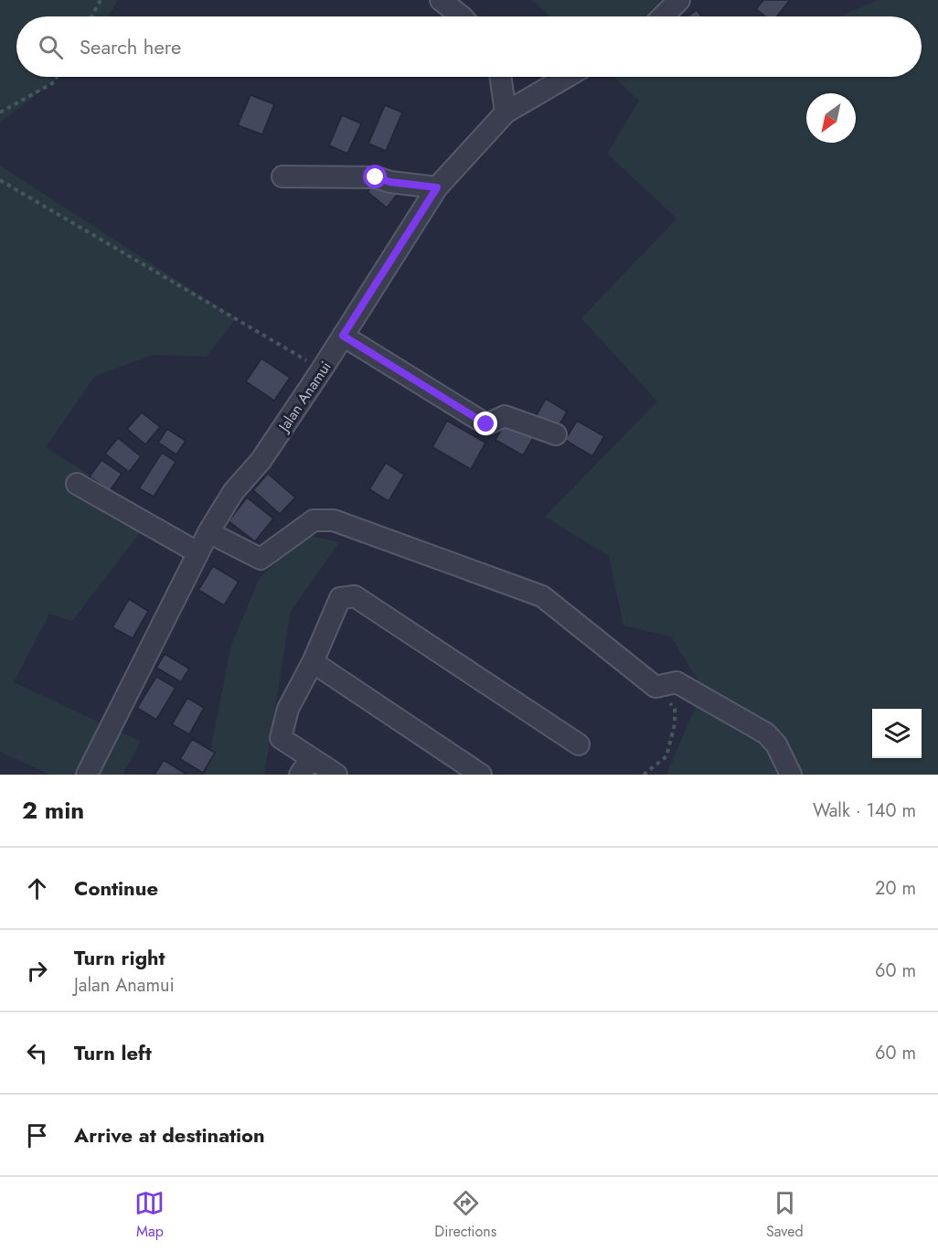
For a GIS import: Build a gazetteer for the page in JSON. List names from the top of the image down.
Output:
{
  "streets": {
    "street": ["Jalan Anamui"]
  },
  "north": "bottom left",
  "page": {
    "search": "Search here",
    "heading": ["2 min", "Walk · 140 m"],
    "list": [
      ["Continue", "20 m"],
      ["Turn right", "Jalan Anamui", "60 m"],
      ["Turn left", "60 m"],
      "Arrive at destination"
    ],
    "nav": ["Map", "Directions", "Saved"]
  }
}
